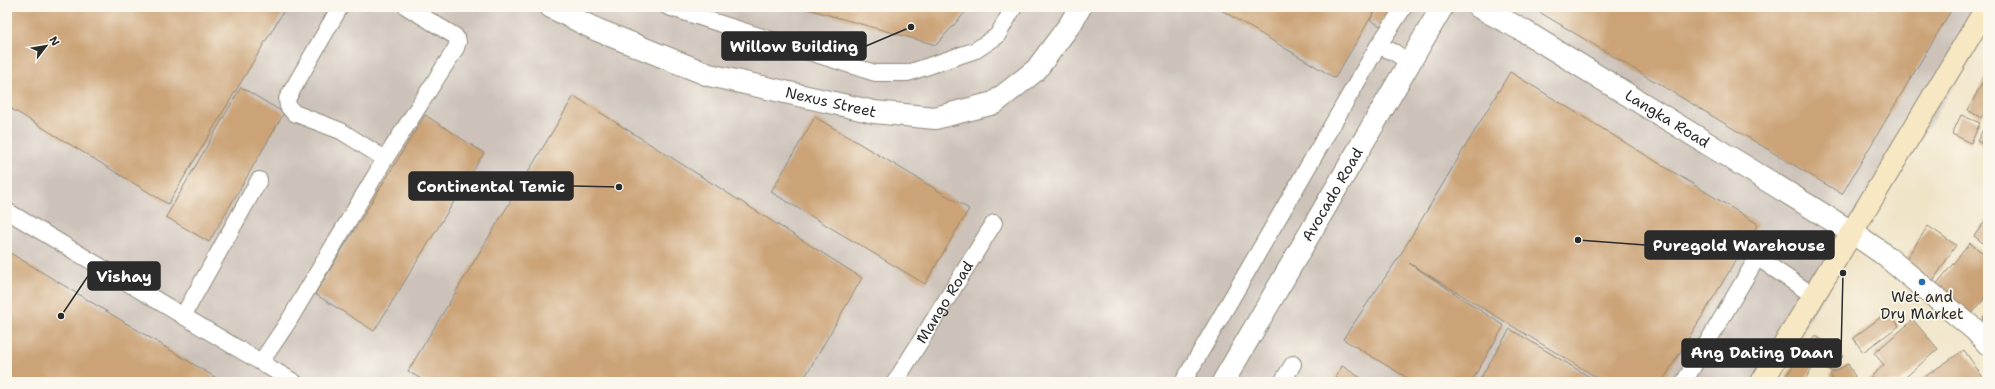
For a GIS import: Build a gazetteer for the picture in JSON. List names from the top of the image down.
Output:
{
  "streets": {
    "street": ["Nexus Street", "Langka Road", "Avocado Road"],
    "lane": ["Mango Road"]
  },
  "places": [
    "Willow Building",
    "Continental Temic",
    "Puregold Warehouse",
    "Ang Dating Daan",
    "Wet and Dry Market",
    "Vishay"
  ],
  "north": "top right"
}
